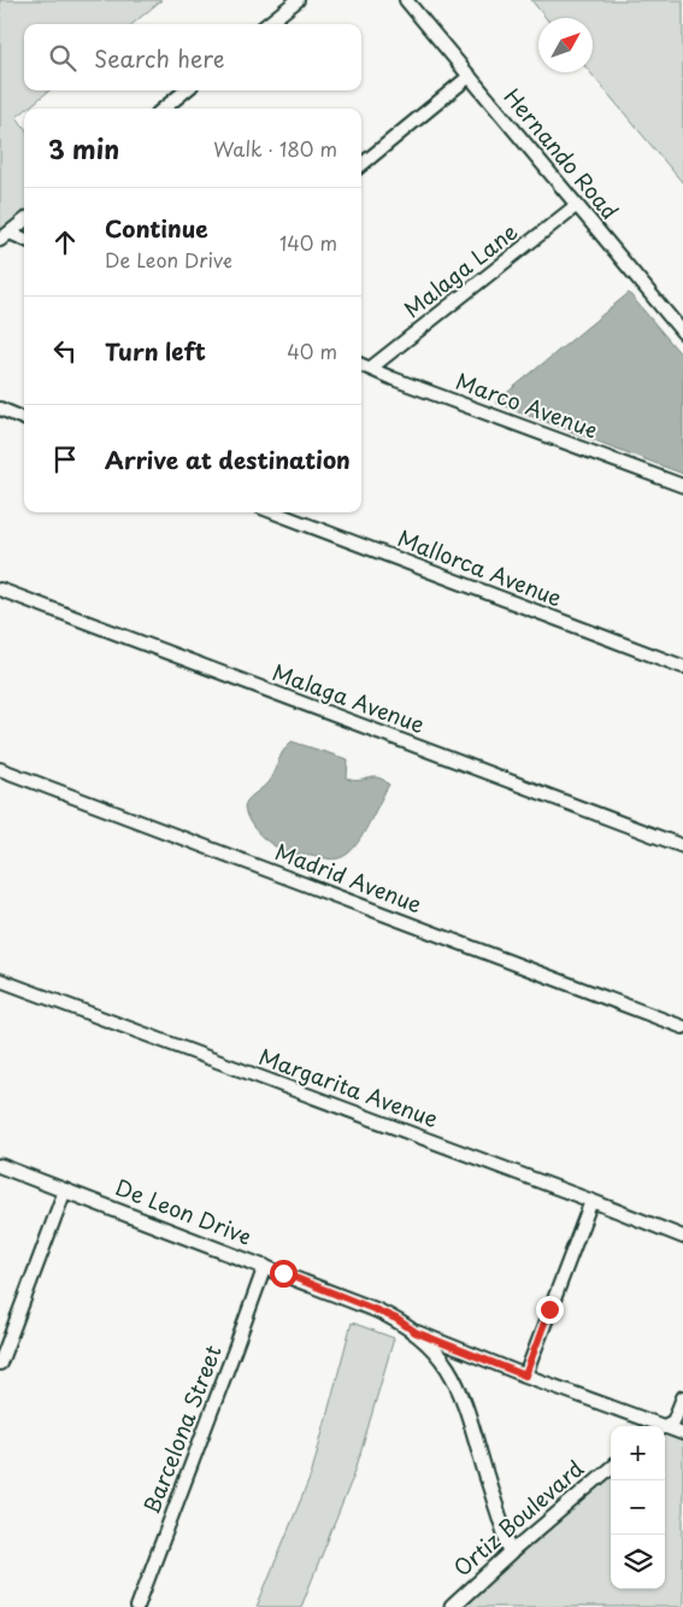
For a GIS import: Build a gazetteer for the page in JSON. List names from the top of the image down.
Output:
{
  "streets": {
    "street": [
      "Hernando Road",
      "Malaga Lane",
      "Marco Avenue",
      "Mallorca Avenue",
      "Malaga Avenue",
      "Madrid Avenue",
      "Margarita Avenue",
      "De Leon Drive",
      "Barcelona Street",
      "Ortiz Boulevard"
    ]
  },
  "crossings": [
    ["Hernando Road", "Malaga Lane"],
    ["Malaga Lane", "Marco Avenue"],
    ["De Leon Drive", "Barcelona Street"],
    ["De Leon Drive", "Ortiz Boulevard"]
  ],
  "north": "top right",
  "page": {
    "search": "Search here",
    "heading": ["3 min", "Walk · 180 m"],
    "list": [
      ["Continue", "De Leon Drive", "140 m"],
      ["Turn left", "40 m"],
      "Arrive at destination"
    ],
    "map_buttons": ["+", "−"]
  }
}
